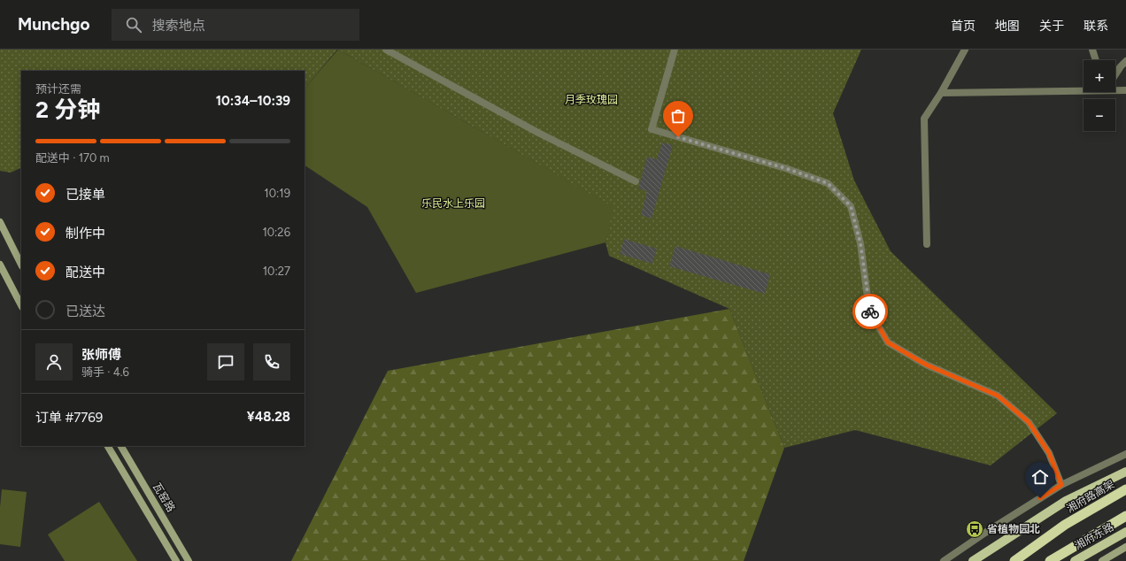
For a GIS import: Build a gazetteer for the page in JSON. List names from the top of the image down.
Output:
{
  "streets": {
    "highway": ["湘府路高架"],
    "main road": ["瓦窑路", "湘府东路"]
  },
  "parks": ["月季玫瑰园", "乐民水上乐园"],
  "places": {
    "bus stop": ["省植物园北"]
  },
  "page": {
    "header": "Munchgo",
    "search": "搜索地点",
    "nav": [
      "首页",
      "地图",
      "关于",
      "联系"
    ],
    "map_buttons": ["+", "−"],
    "heading": ["2 分钟", "预计还需", "10:34–10:39"],
    "panel": [
      "张师傅",
      "骑手 · 4.6",
      "订单 #7769",
      "¥48.28"
    ],
    "bar": "配送中 · 170 m",
    "list": [
      ["已接单", "10:19"],
      ["制作中", "10:26"],
      ["配送中", "10:27"],
      "已送达"
    ]
  }
}
